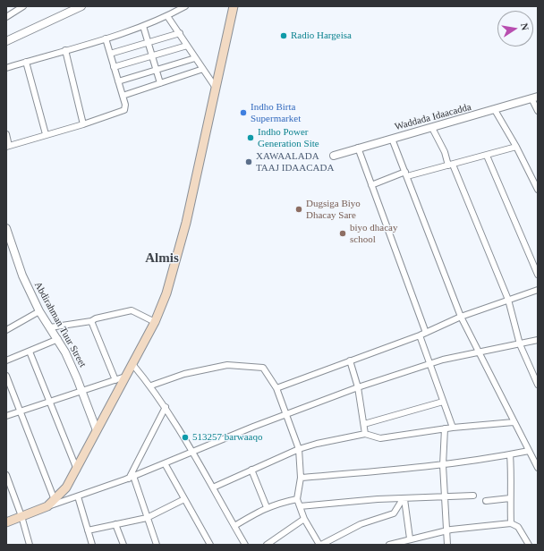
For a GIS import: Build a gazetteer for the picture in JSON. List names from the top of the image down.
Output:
{
  "streets": {
    "street": ["Waddada Idaacadda", "Abdirahman Tuur Street"]
  },
  "districts": ["Almis"],
  "places": [
    "Radio Hargeisa",
    "Indho Birta Supermarket",
    "Indho Power Generation Site",
    "XAWAALADA TAAJ IDAACADA",
    "Dugsiga Biyo Dhacay Sare",
    "biyo dhacay school",
    "513257 barwaaqo"
  ],
  "north": "right"
}
